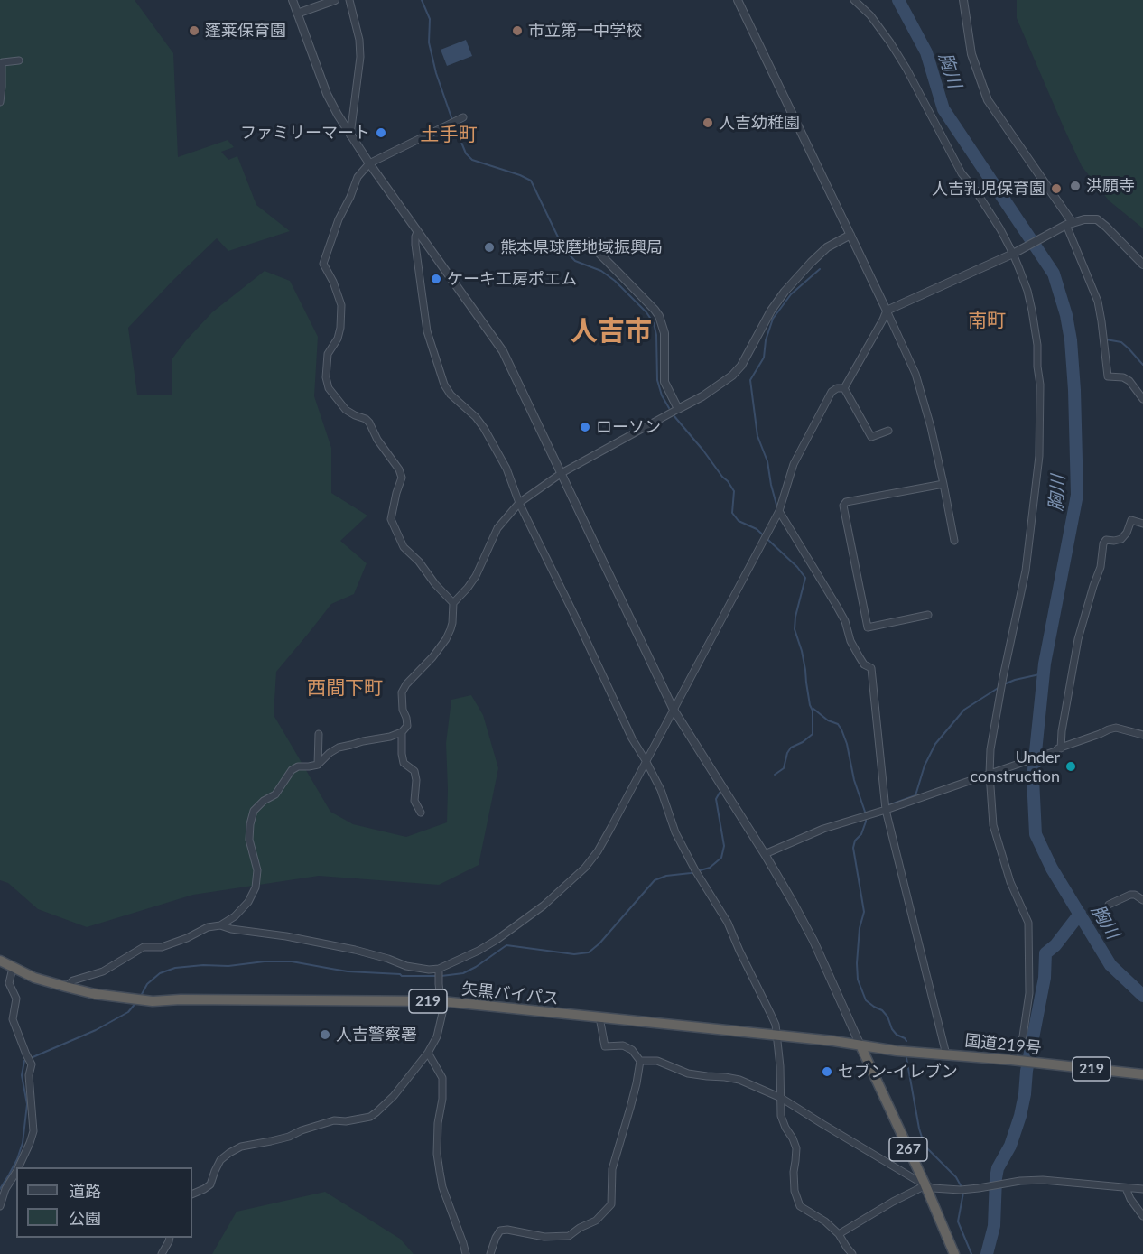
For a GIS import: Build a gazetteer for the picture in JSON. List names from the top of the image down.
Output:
{
  "streets": {
    "highway": [
      "矢黒バイパス",
      "219",
      "国道219号",
      "267"
    ]
  },
  "crossings": [
    ["矢黒バイパス", "国道219号"],
    ["矢黒バイパス", "267"],
    ["国道219号", "267"]
  ],
  "districts": [
    "土手町",
    "南町",
    "人吉市",
    "西間下町"
  ],
  "water": ["胸川"],
  "places": [
    "蓬莱保育園",
    "市立第一中学校",
    "人吉幼稚園",
    "ファミリーマート",
    "洪願寺",
    "人吉乳児保育園",
    "熊本県球磨地域振興局",
    "ケーキ工房ポエム",
    "ローソン",
    "Under construction",
    "人吉警察署",
    "セブン-イレブン"
  ],
  "legend": ["道路", "公園"]
}
